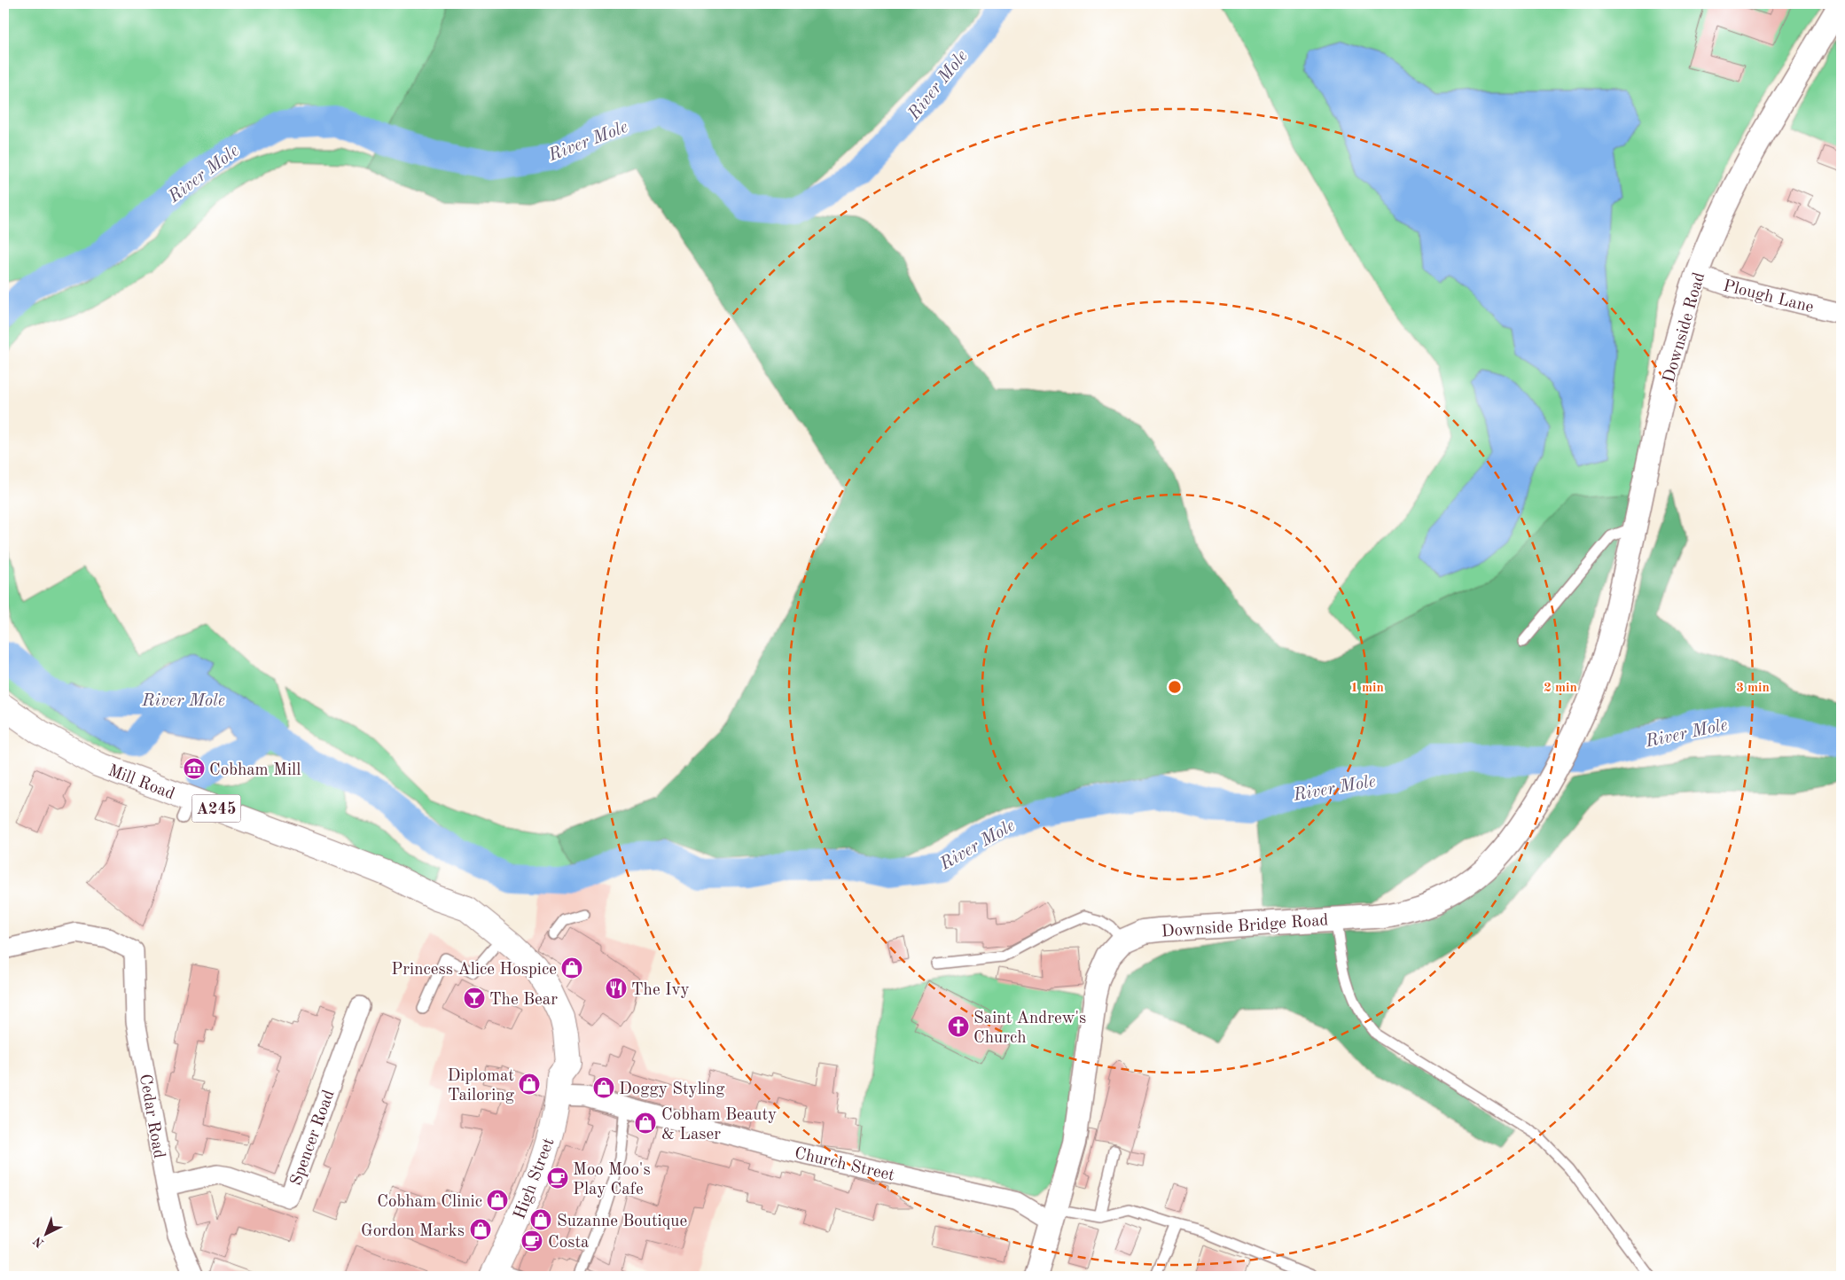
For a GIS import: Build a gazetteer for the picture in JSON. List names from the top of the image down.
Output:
{
  "streets": {
    "main road": ["Mill Road", "A245", "High Street"],
    "street": [
      "Plough Lane",
      "Downside Road",
      "Downside Bridge Road",
      "Cedar Road",
      "Spencer Road",
      "Church Street"
    ]
  },
  "crossings": [
    ["Plough Lane", "Downside Road"],
    ["Downside Road", "Downside Bridge Road"],
    ["Mill Road", "A245"],
    ["A245", "Church Street"],
    ["A245", "High Street"],
    ["Downside Bridge Road", "Church Street"],
    ["Cedar Road", "Spencer Road"],
    ["Church Street", "High Street"]
  ],
  "water": ["River Mole"],
  "places": {
    "museum": ["Cobham Mill"],
    "shop": [
      "Princess Alice Hospice",
      "Diplomat Tailoring",
      "Doggy Styling",
      "Cobham Beauty & Laser",
      "Cobham Clinic",
      "Suzanne Boutique",
      "Gordon Marks"
    ],
    "restaurant": ["The Ivy"],
    "bar": ["The Bear"],
    "church": ["Saint Andrew's Church"],
    "cafe": ["Moo Moo's Play Cafe", "Costa"]
  },
  "north": "bottom left",
  "rings": ["1 min", "2 min", "3 min"]
}
